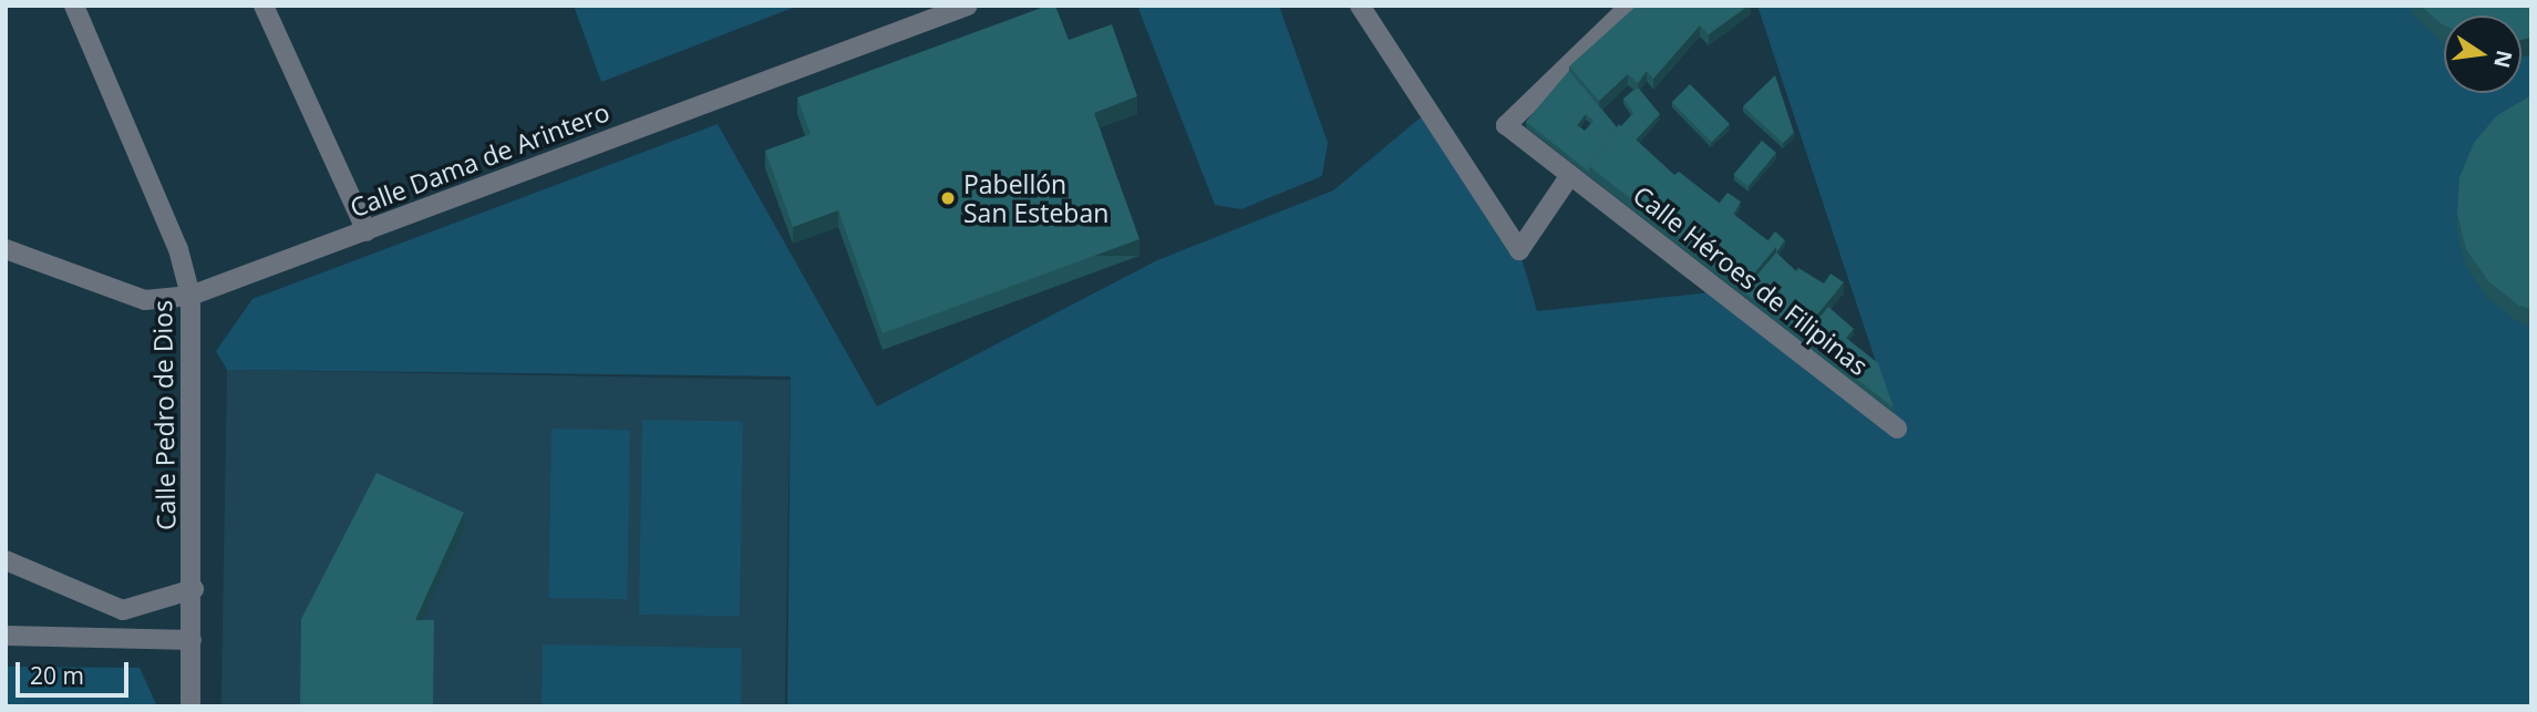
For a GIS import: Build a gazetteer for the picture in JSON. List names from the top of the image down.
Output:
{
  "streets": {
    "street": ["Calle Dama de Arintero", "Calle Héroes de Filipinas", "Calle Pedro de Dios"]
  },
  "crossings": [
    ["Calle Dama de Arintero", "Calle Pedro de Dios"]
  ],
  "places": ["Pabellón San Esteban"],
  "scale_bar": "20 m",
  "north": "right"
}
